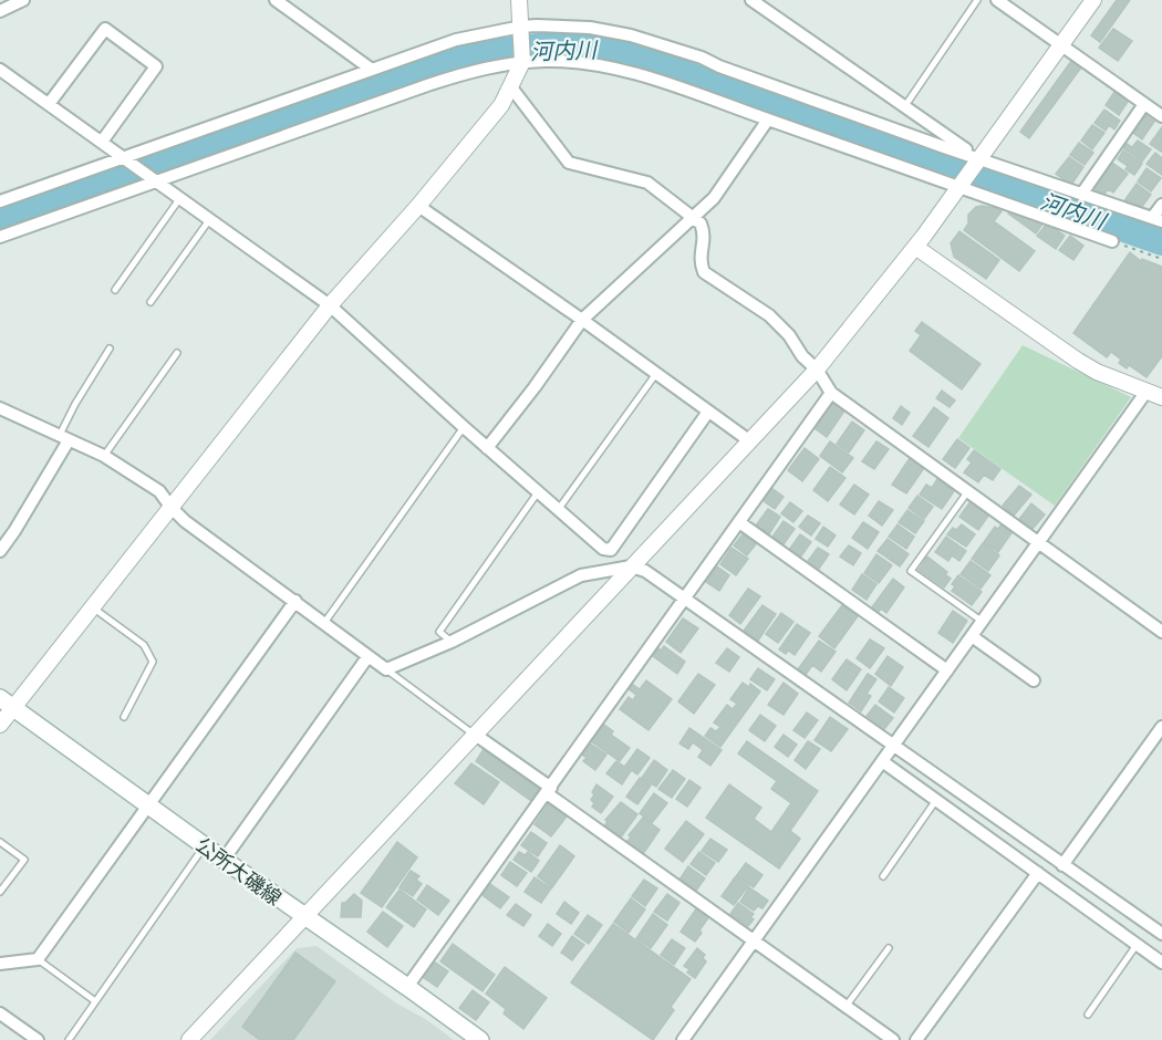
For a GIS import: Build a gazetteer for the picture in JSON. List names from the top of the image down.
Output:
{
  "streets": {
    "main road": ["公所大磯線"]
  },
  "water": ["河内川"]
}
